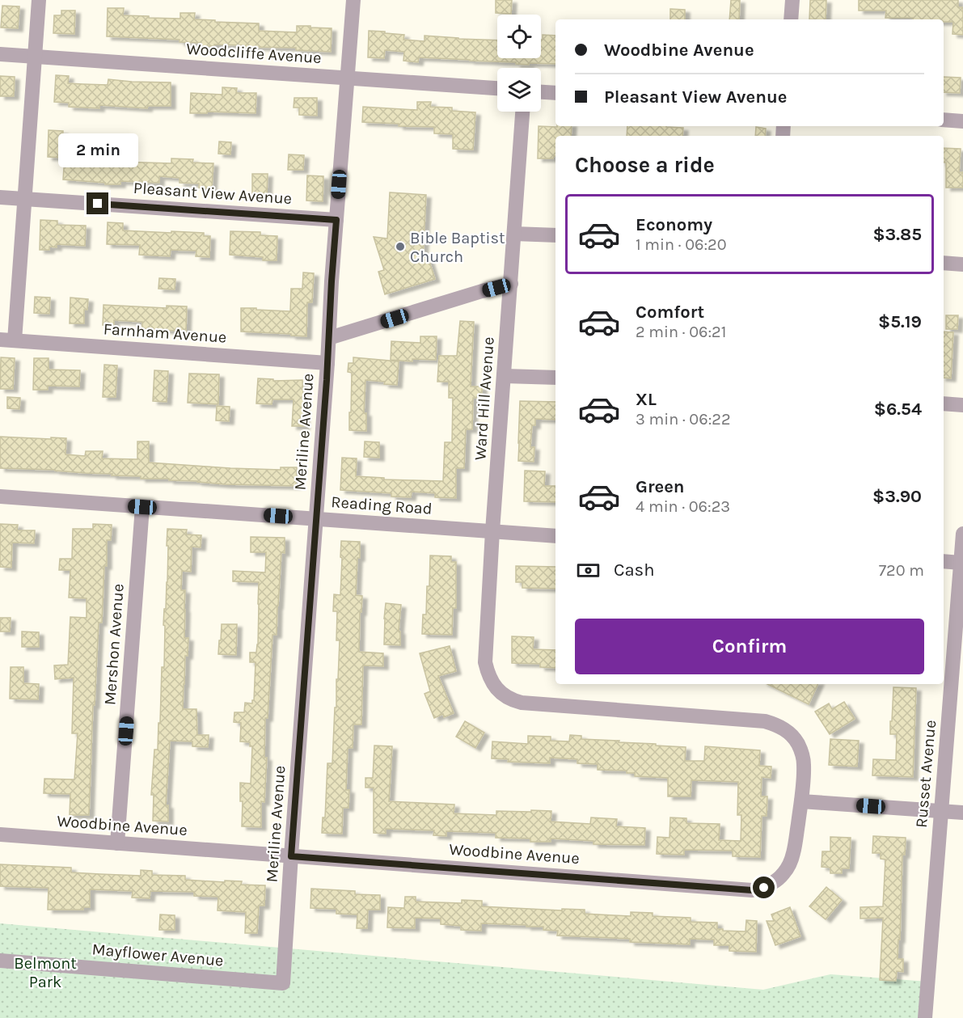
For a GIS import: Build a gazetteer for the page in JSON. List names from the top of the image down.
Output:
{
  "streets": {
    "street": [
      "Woodcliffe Avenue",
      "Pleasant View Avenue",
      "Farnham Avenue",
      "Ward Hill Avenue",
      "Meriline Avenue",
      "Reading Road",
      "Mershon Avenue",
      "Russet Avenue",
      "Woodbine Avenue",
      "Mayflower Avenue"
    ]
  },
  "crossings": [
    ["Woodcliffe Avenue", "Meriline Avenue"],
    ["Pleasant View Avenue", "Meriline Avenue"],
    ["Farnham Avenue", "Meriline Avenue"],
    ["Ward Hill Avenue", "Reading Road"],
    ["Ward Hill Avenue", "Woodbine Avenue"],
    ["Meriline Avenue", "Reading Road"],
    ["Meriline Avenue", "Woodbine Avenue"],
    ["Meriline Avenue", "Mayflower Avenue"],
    ["Reading Road", "Mershon Avenue"],
    ["Mershon Avenue", "Woodbine Avenue"]
  ],
  "parks": ["Belmont Park"],
  "places": ["Bible Baptist Church"],
  "page": {
    "banner": ["Woodbine Avenue", "Pleasant View Avenue"],
    "bubble": "2 min",
    "heading": "Choose a ride",
    "list": [
      {
        "name": "Economy",
        "note": "1 min · 06:20",
        "value": "$3.85"
      },
      {
        "name": "Comfort",
        "note": "2 min · 06:21",
        "value": "$5.19"
      },
      {
        "name": "XL",
        "note": "3 min · 06:22",
        "value": "$6.54"
      },
      {
        "name": "Green",
        "note": "4 min · 06:23",
        "value": "$3.90"
      }
    ],
    "pay": ["Cash", "720 m"],
    "buttons": "Confirm"
  }
}
